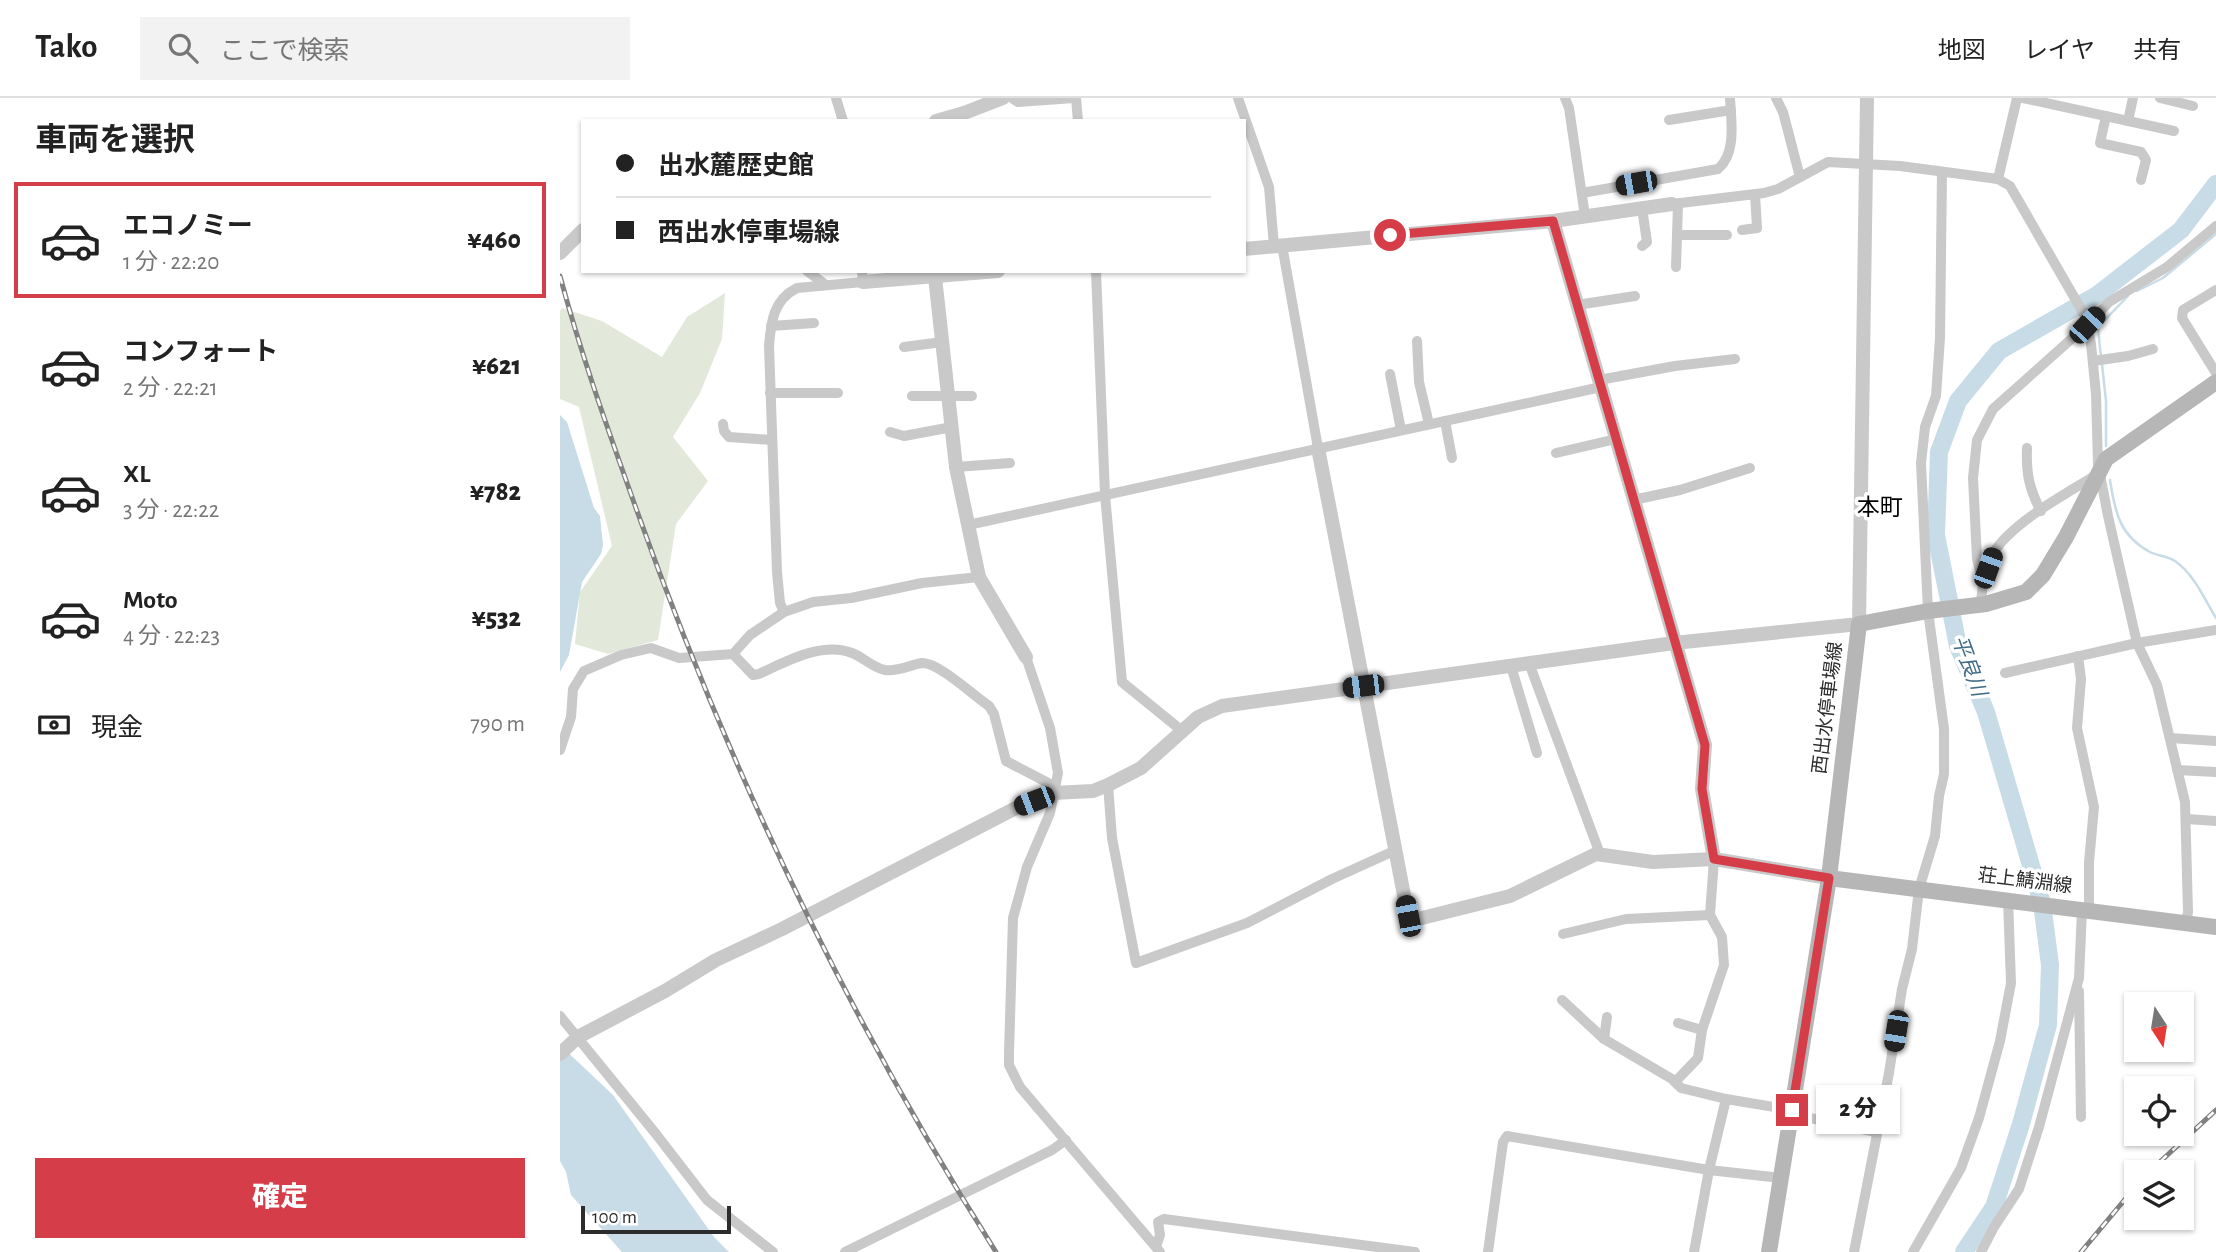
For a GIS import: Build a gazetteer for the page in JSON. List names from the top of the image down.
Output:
{
  "streets": {
    "main road": ["西出水停車場線", "荘上鯖淵線"]
  },
  "crossings": [
    ["西出水停車場線", "荘上鯖淵線"]
  ],
  "districts": ["本町"],
  "water": ["平良川"],
  "scale_bar": "100 m",
  "north": "bottom",
  "page": {
    "header": "Tako",
    "search": "ここで検索",
    "nav": ["地図", "レイヤ", "共有"],
    "heading": "車両を選択",
    "banner": ["出水麓歴史館", "西出水停車場線"],
    "list": [
      {
        "name": "エコノミー",
        "note": "1 分 · 22:20",
        "value": "¥460"
      },
      {
        "name": "コンフォート",
        "note": "2 分 · 22:21",
        "value": "¥621"
      },
      {
        "name": "XL",
        "note": "3 分 · 22:22",
        "value": "¥782"
      },
      {
        "name": "Moto",
        "note": "4 分 · 22:23",
        "value": "¥532"
      }
    ],
    "pay": ["現金", "790 m"],
    "bubble": "2 分",
    "buttons": "確定",
    "scale": "100 m"
  }
}
